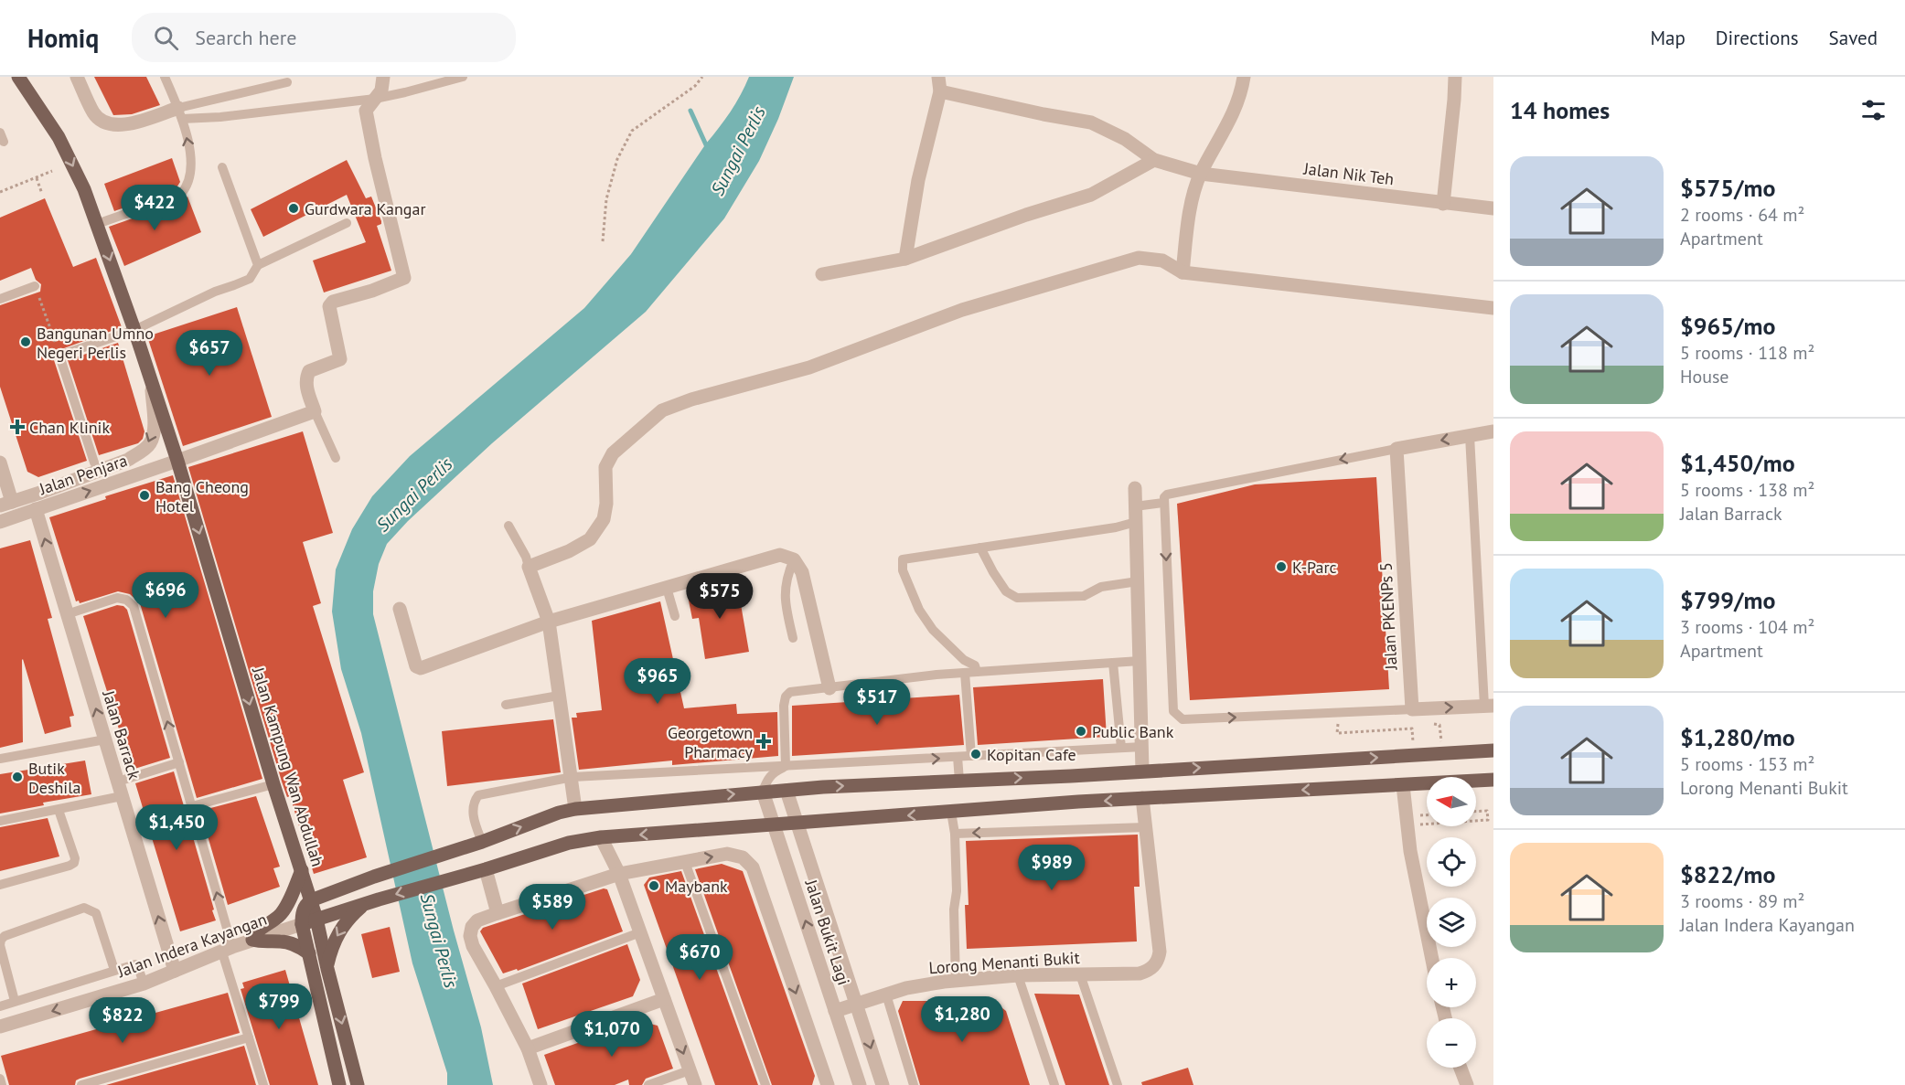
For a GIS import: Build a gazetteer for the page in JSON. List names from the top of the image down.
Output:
{
  "streets": {
    "main road": ["Jalan Kampung Wan Abdullah"],
    "street": [
      "Jalan Nik Teh",
      "Jalan Penjara",
      "Jalan PKENPs 5",
      "Jalan Barrack",
      "Jalan Bukit Lagi",
      "Jalan Indera Kayangan",
      "Lorong Menanti Bukit"
    ]
  },
  "crossings": [
    ["Jalan Penjara", "Jalan Barrack"],
    ["Jalan Penjara", "Jalan Kampung Wan Abdullah"],
    ["Jalan Barrack", "Jalan Indera Kayangan"],
    ["Jalan Bukit Lagi", "Lorong Menanti Bukit"]
  ],
  "one_way": ["Jalan Barrack", "Jalan Kampung Wan Abdullah", "Jalan Indera Kayangan"],
  "water": ["Sungai Perlis"],
  "places": {
    "other": [
      "Gurdwara Kangar",
      "Bangunan Umno Negeri Perlis",
      "Bang Cheong Hotel",
      "K-Parc",
      "Public Bank",
      "Kopitan Cafe",
      "Butik Deshila",
      "Maybank"
    ],
    "health": ["Chan Klinik", "Georgetown Pharmacy"]
  },
  "north": "left",
  "page": {
    "header": "Homiq",
    "search": "Search here",
    "nav": ["Map", "Directions", "Saved"],
    "heading": "14 homes",
    "list": [
      {
        "name": "$575/mo",
        "note": "2 rooms · 64 m² · Apartment"
      },
      {
        "name": "$965/mo",
        "note": "5 rooms · 118 m² · House"
      },
      {
        "name": "$1,450/mo",
        "note": "5 rooms · 138 m² · Jalan Barrack"
      },
      {
        "name": "$799/mo",
        "note": "3 rooms · 104 m² · Apartment"
      },
      {
        "name": "$1,280/mo",
        "note": "5 rooms · 153 m² · Lorong Menanti Bukit"
      },
      {
        "name": "$822/mo",
        "note": "3 rooms · 89 m² · Jalan Indera Kayangan"
      }
    ],
    "price": [
      "$422",
      "$657",
      "$696",
      "$575",
      "$965",
      "$517",
      "$1,450",
      "$989",
      "$589",
      "$670",
      "$799",
      "$1,280",
      "$822",
      "$1,070"
    ],
    "map_buttons": ["+", "−"]
  }
}
